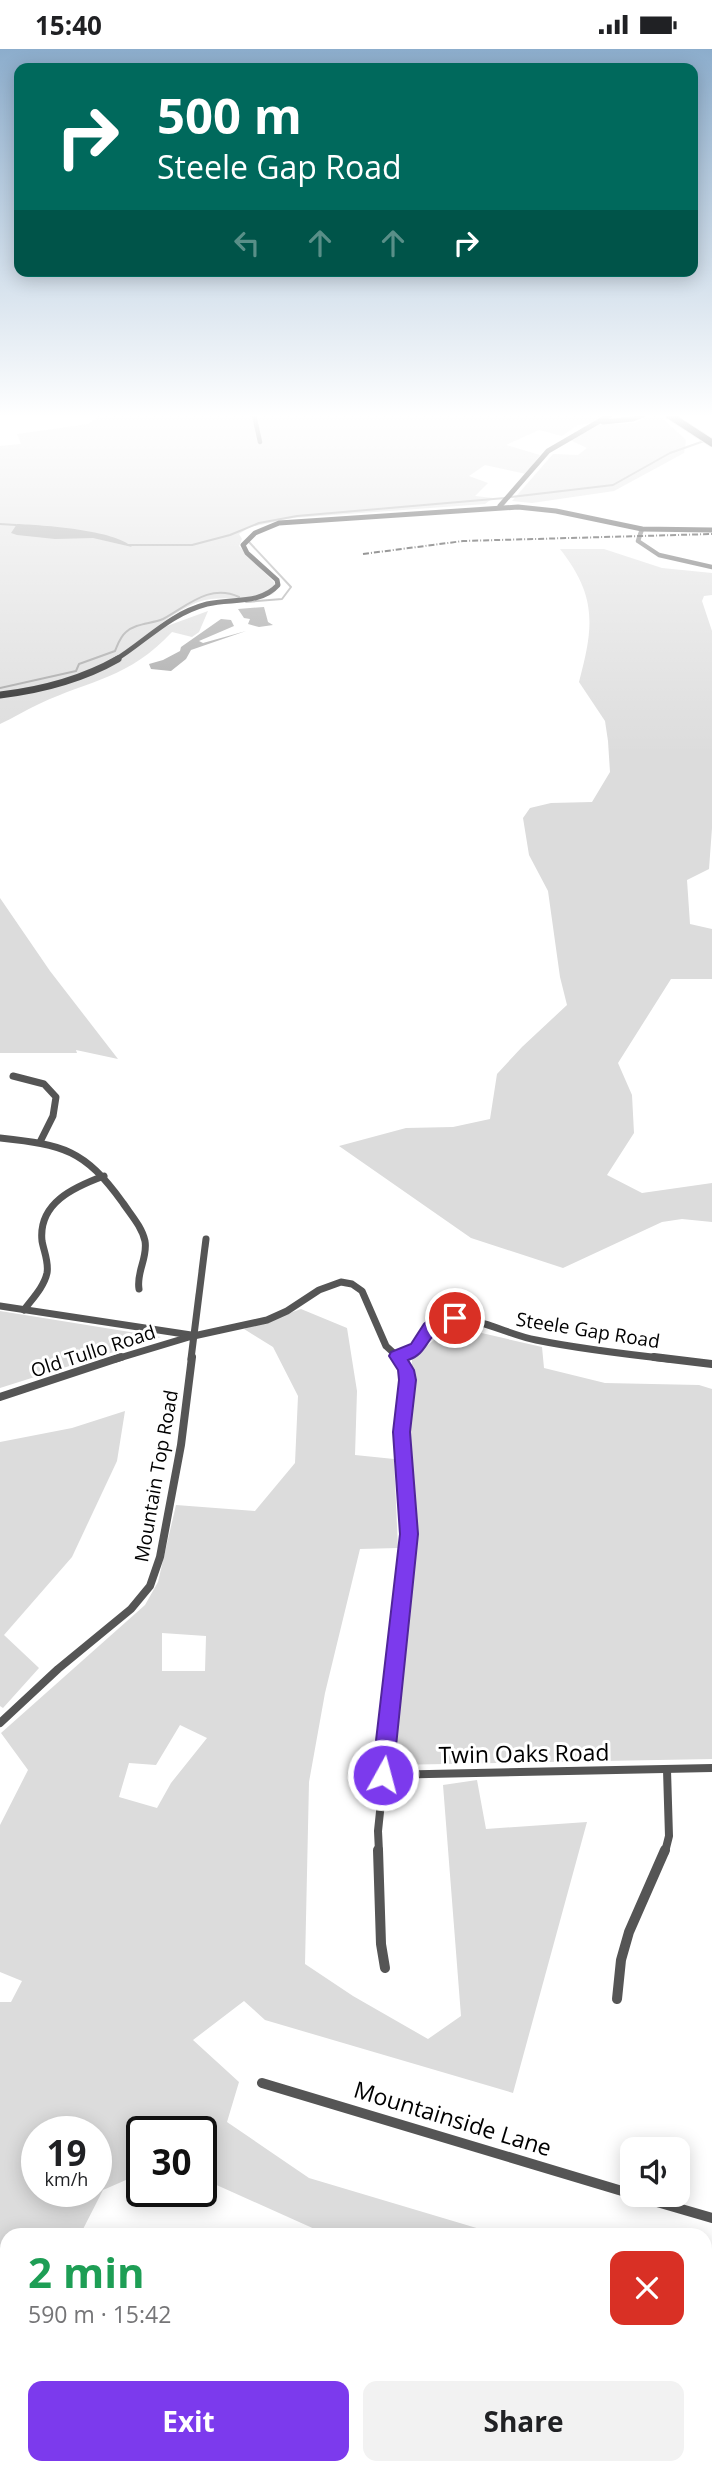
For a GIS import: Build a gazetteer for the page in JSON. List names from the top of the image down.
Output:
{
  "streets": {
    "street": [
      "Steele Gap Road",
      "Old Tullo Road",
      "Mountain Top Road",
      "Twin Oaks Road",
      "Mountainside Lane"
    ]
  },
  "crossings": [
    ["Old Tullo Road", "Mountain Top Road"]
  ],
  "page": {
    "status": "15:40",
    "turn": ["500 m", "Steele Gap Road"],
    "speed": "19 km/h",
    "limit": "30",
    "heading": ["2 min", "590 m · 15:42"],
    "buttons": ["Exit", "Share"]
  }
}
